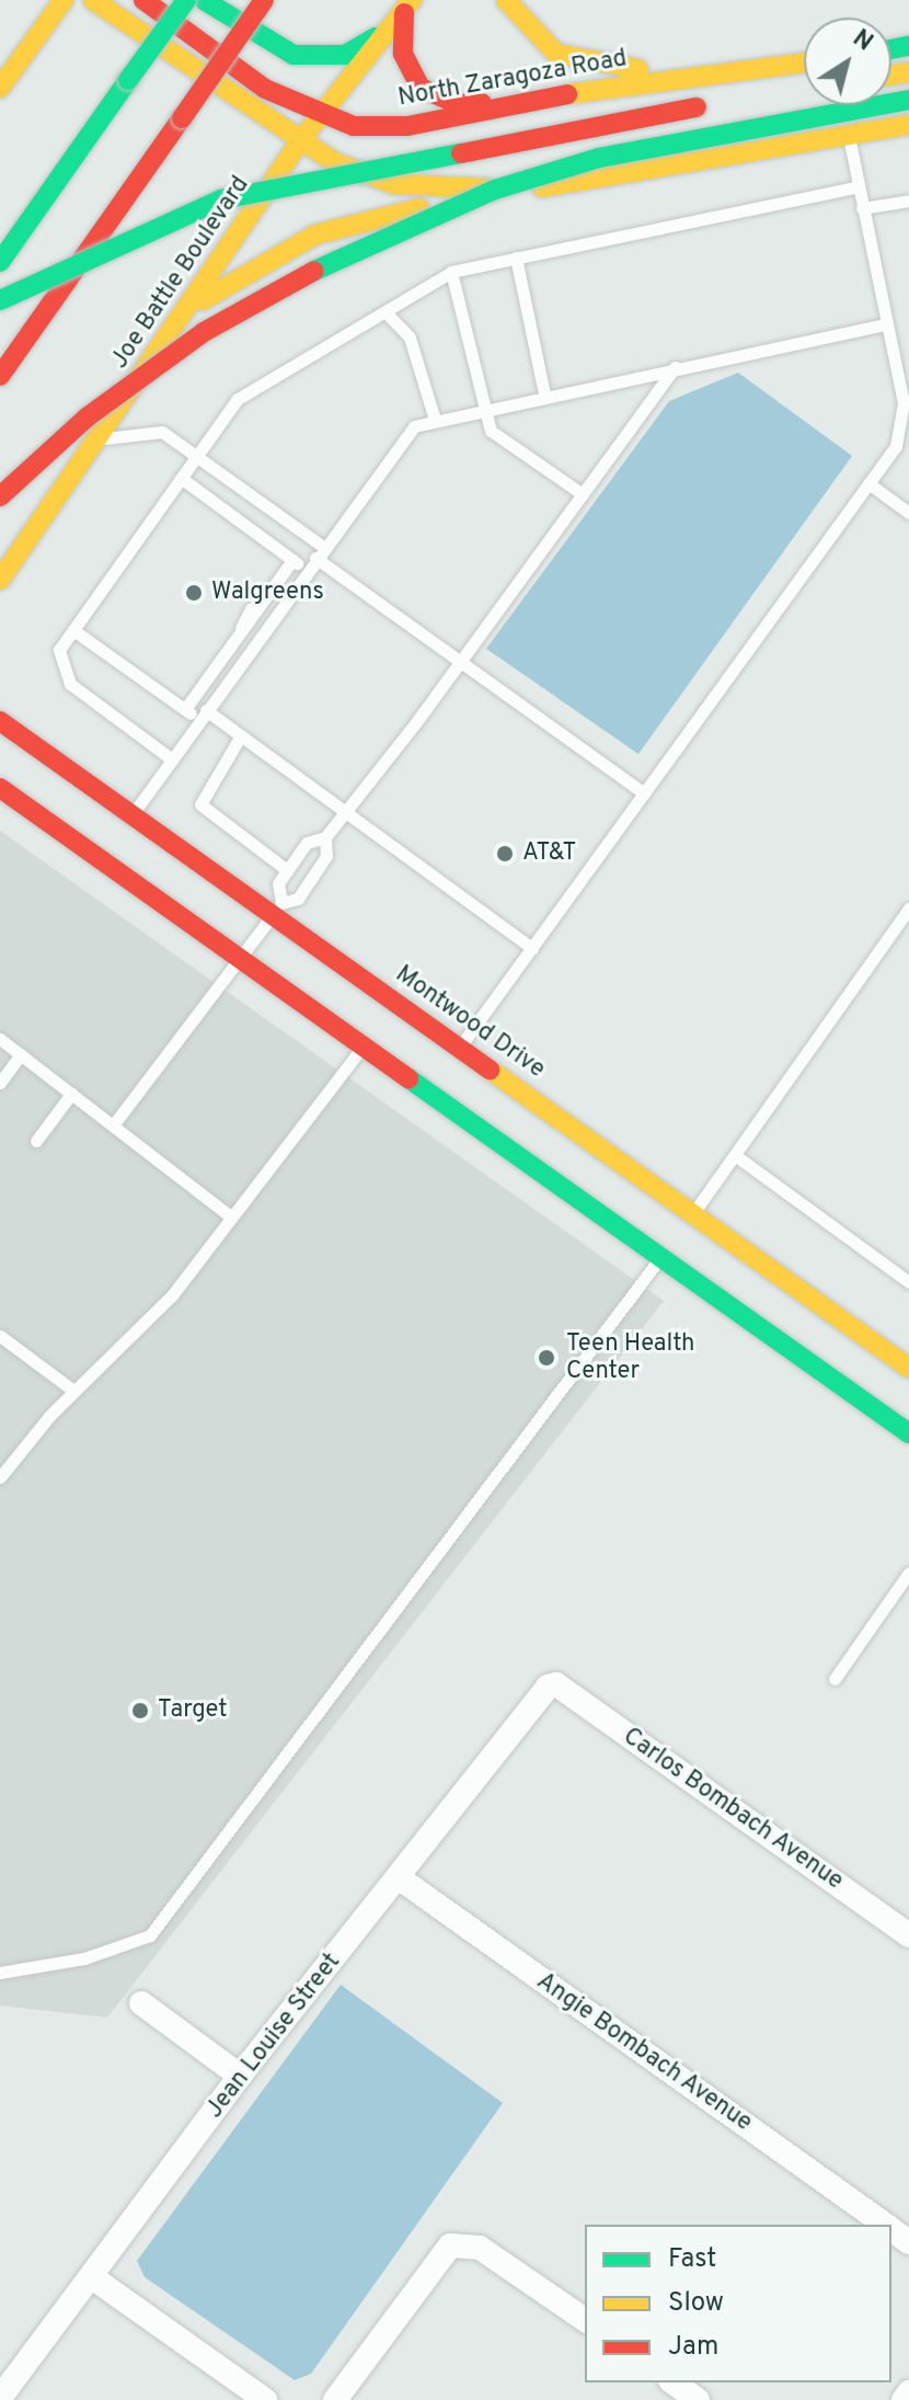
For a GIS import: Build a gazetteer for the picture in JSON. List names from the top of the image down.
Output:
{
  "streets": {
    "main road": ["North Zaragoza Road", "Joe Battle Boulevard", "Montwood Drive"],
    "street": ["Carlos Bombach Avenue", "Jean Louise Street", "Angie Bombach Avenue"]
  },
  "crossings": [
    ["North Zaragoza Road", "Joe Battle Boulevard"],
    ["Carlos Bombach Avenue", "Jean Louise Street"],
    ["Jean Louise Street", "Angie Bombach Avenue"]
  ],
  "places": [
    "Walgreens",
    "AT&T",
    "Teen Health Center",
    "Target"
  ],
  "legend": ["Fast", "Slow", "Jam"],
  "north": "top right"
}
